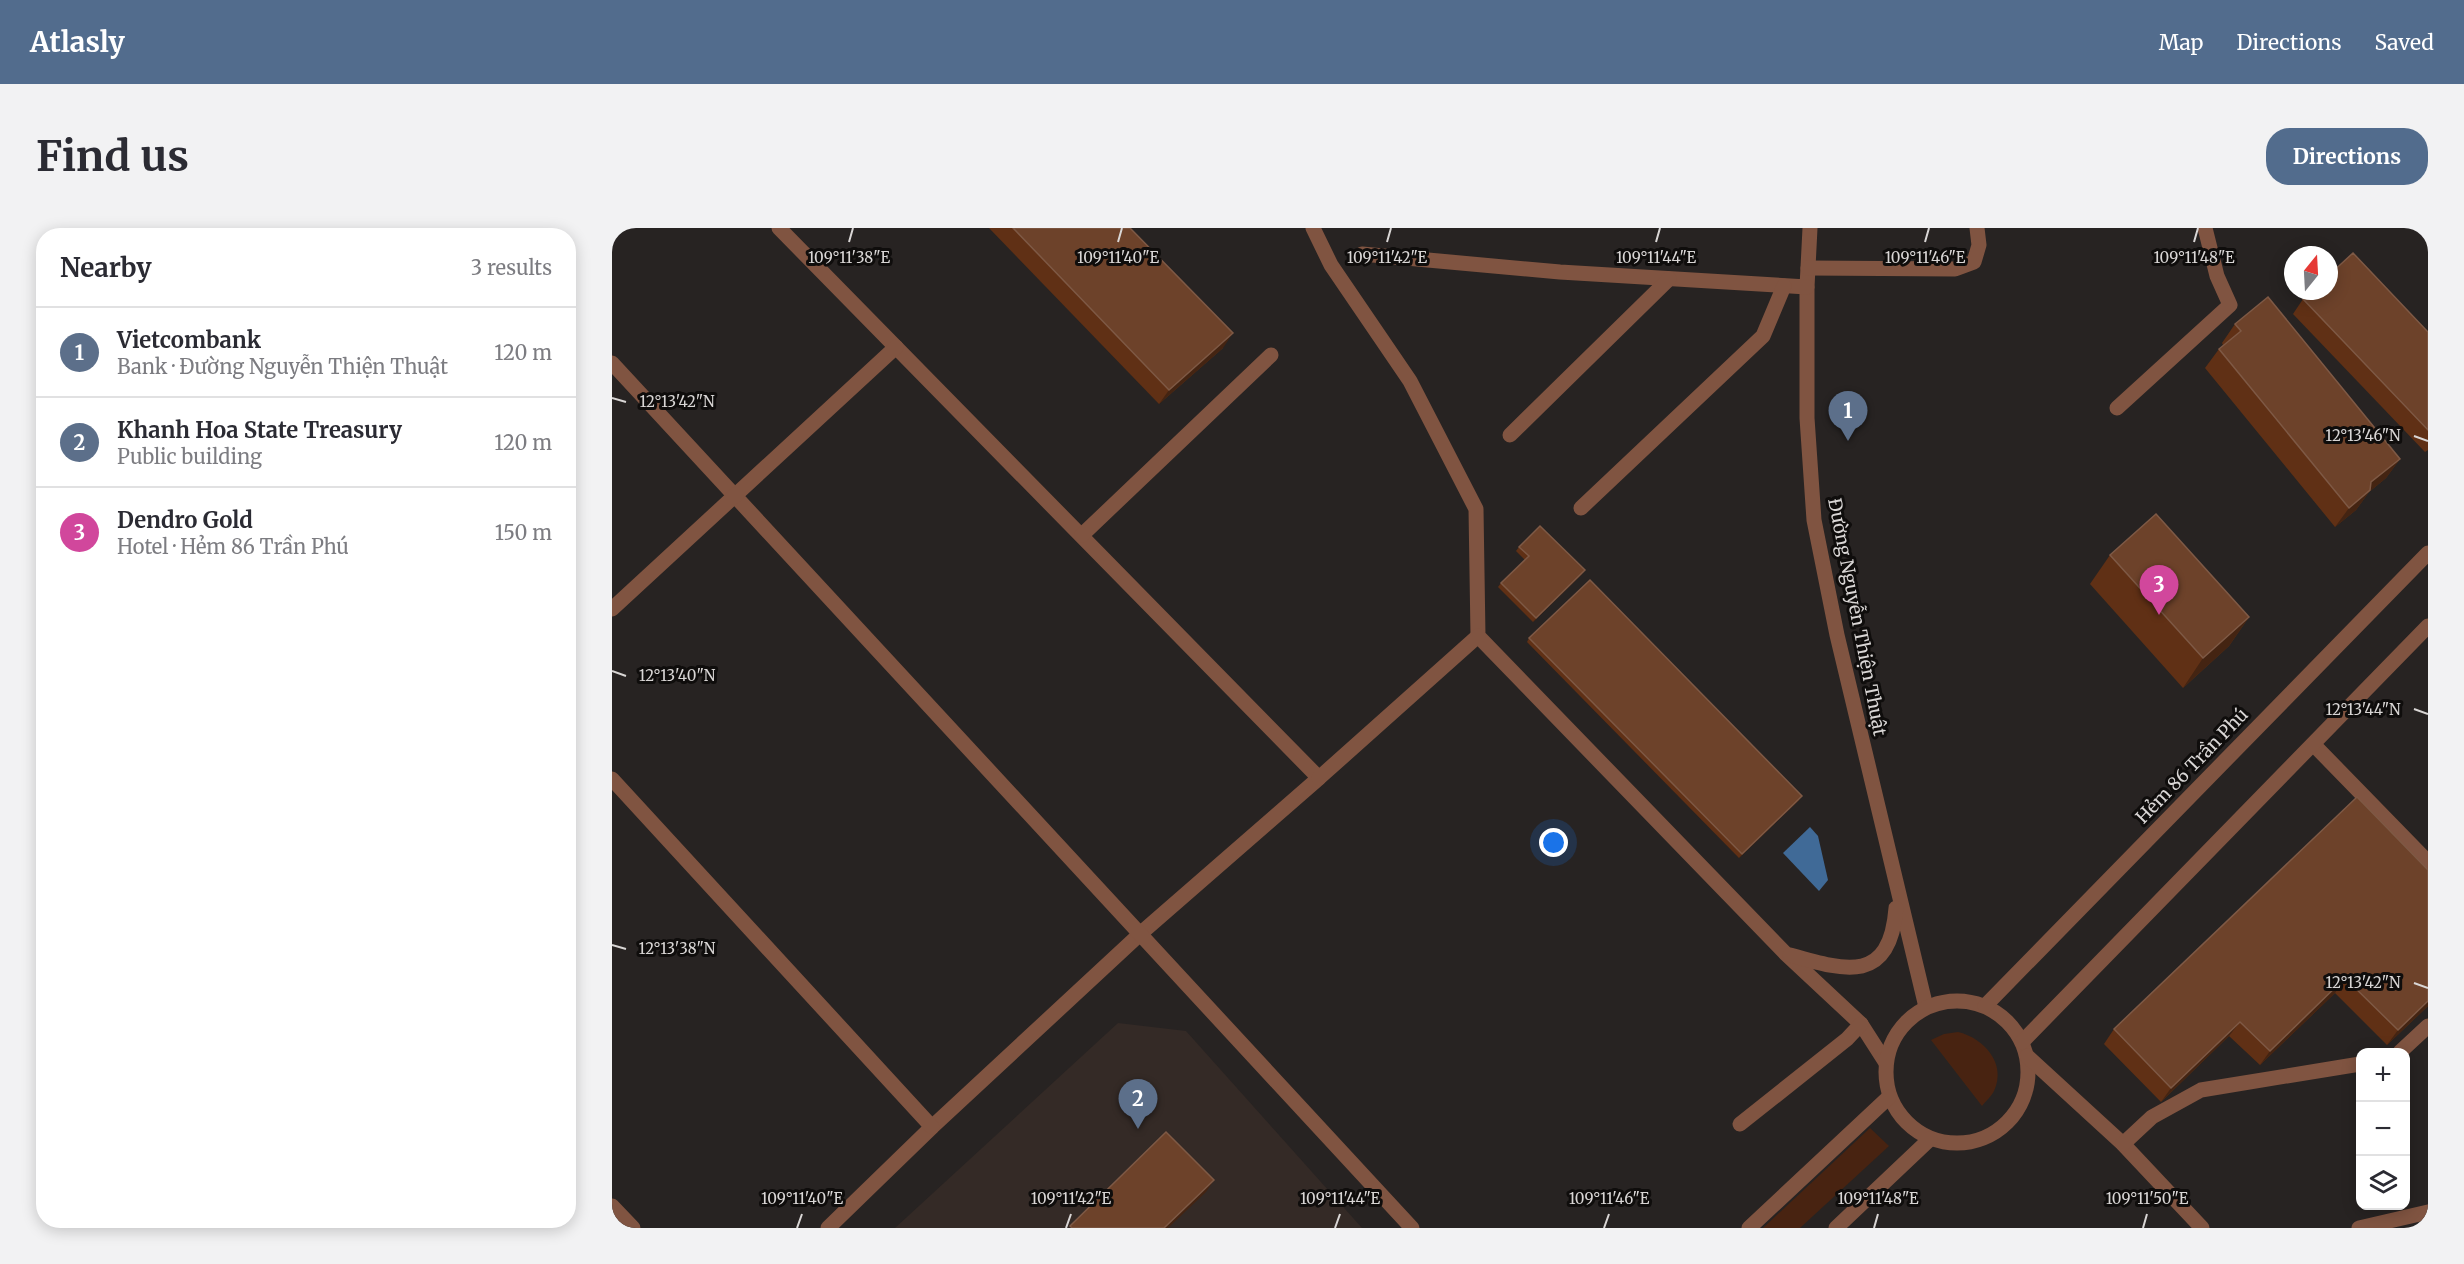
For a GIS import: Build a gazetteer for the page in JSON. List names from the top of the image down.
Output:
{
  "streets": {
    "street": ["Đường Nguyễn Thiện Thuật", "Hẻm 86 Trần Phú"]
  },
  "crossings": [
    ["Đường Nguyễn Thiện Thuật", "Hẻm 86 Trần Phú"]
  ],
  "north": "top",
  "page": {
    "header": "Atlasly",
    "nav": ["Map", "Directions", "Saved"],
    "buttons": "Directions",
    "title": "Find us",
    "heading": ["Nearby", "3 results"],
    "list": [
      {
        "mark": "1",
        "name": "Vietcombank",
        "note": "Bank · Đường Nguyễn Thiện Thuật",
        "value": "120 m"
      },
      {
        "mark": "2",
        "name": "Khanh Hoa State Treasury",
        "note": "Public building",
        "value": "120 m"
      },
      {
        "mark": "3",
        "name": "Dendro Gold",
        "note": "Hotel · Hẻm 86 Trần Phú",
        "value": "150 m"
      }
    ],
    "pins": ["1", "3", "2"],
    "map_buttons": ["+", "−"]
  },
  "coordinates": [
    "109°11'38\"E",
    "109°11'40\"E",
    "109°11'42\"E",
    "109°11'44\"E",
    "109°11'46\"E",
    "109°11'48\"E",
    "12°13'42\"N",
    "12°13'46\"N",
    "12°13'40\"N",
    "12°13'44\"N",
    "12°13'38\"N",
    "109°11'50\"E"
  ]
}
